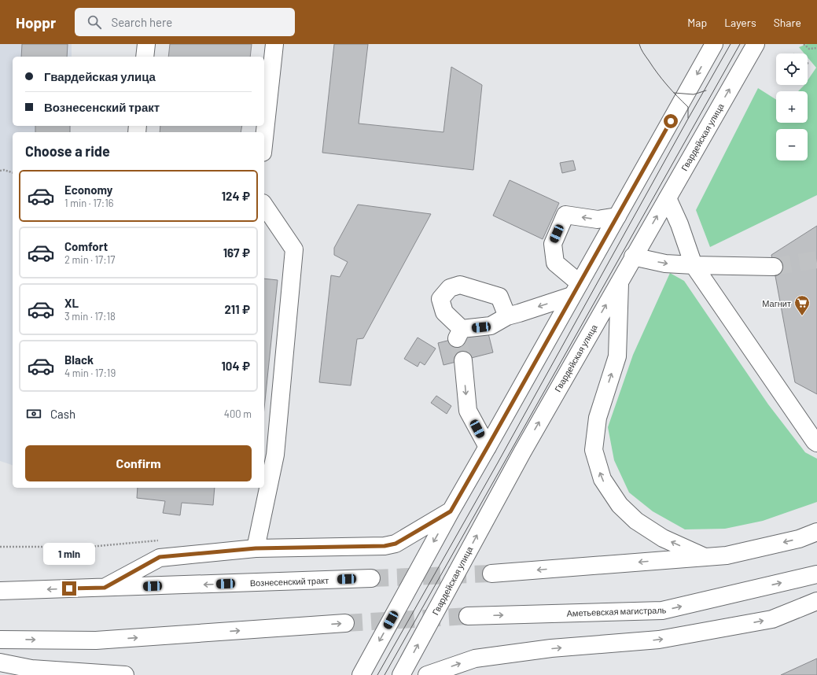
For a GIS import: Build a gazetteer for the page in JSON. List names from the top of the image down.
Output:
{
  "streets": {
    "main road": ["Гвардейская улица", "Вознесенский тракт", "Аметьевская магистраль"]
  },
  "places": {
    "supermarket": ["Магнит"]
  },
  "page": {
    "header": "Hoppr",
    "search": "Search here",
    "nav": ["Map", "Layers", "Share"],
    "map_buttons": ["+", "−"],
    "banner": ["Гвардейская улица", "Вознесенский тракт"],
    "heading": "Choose a ride",
    "list": [
      {
        "name": "Economy",
        "note": "1 min · 17:16",
        "value": "124 ₽"
      },
      {
        "name": "Comfort",
        "note": "2 min · 17:17",
        "value": "167 ₽"
      },
      {
        "name": "XL",
        "note": "3 min · 17:18",
        "value": "211 ₽"
      },
      {
        "name": "Black",
        "note": "4 min · 17:19",
        "value": "104 ₽"
      }
    ],
    "pay": ["Cash", "400 m"],
    "buttons": "Confirm",
    "bubble": "1 min"
  }
}
